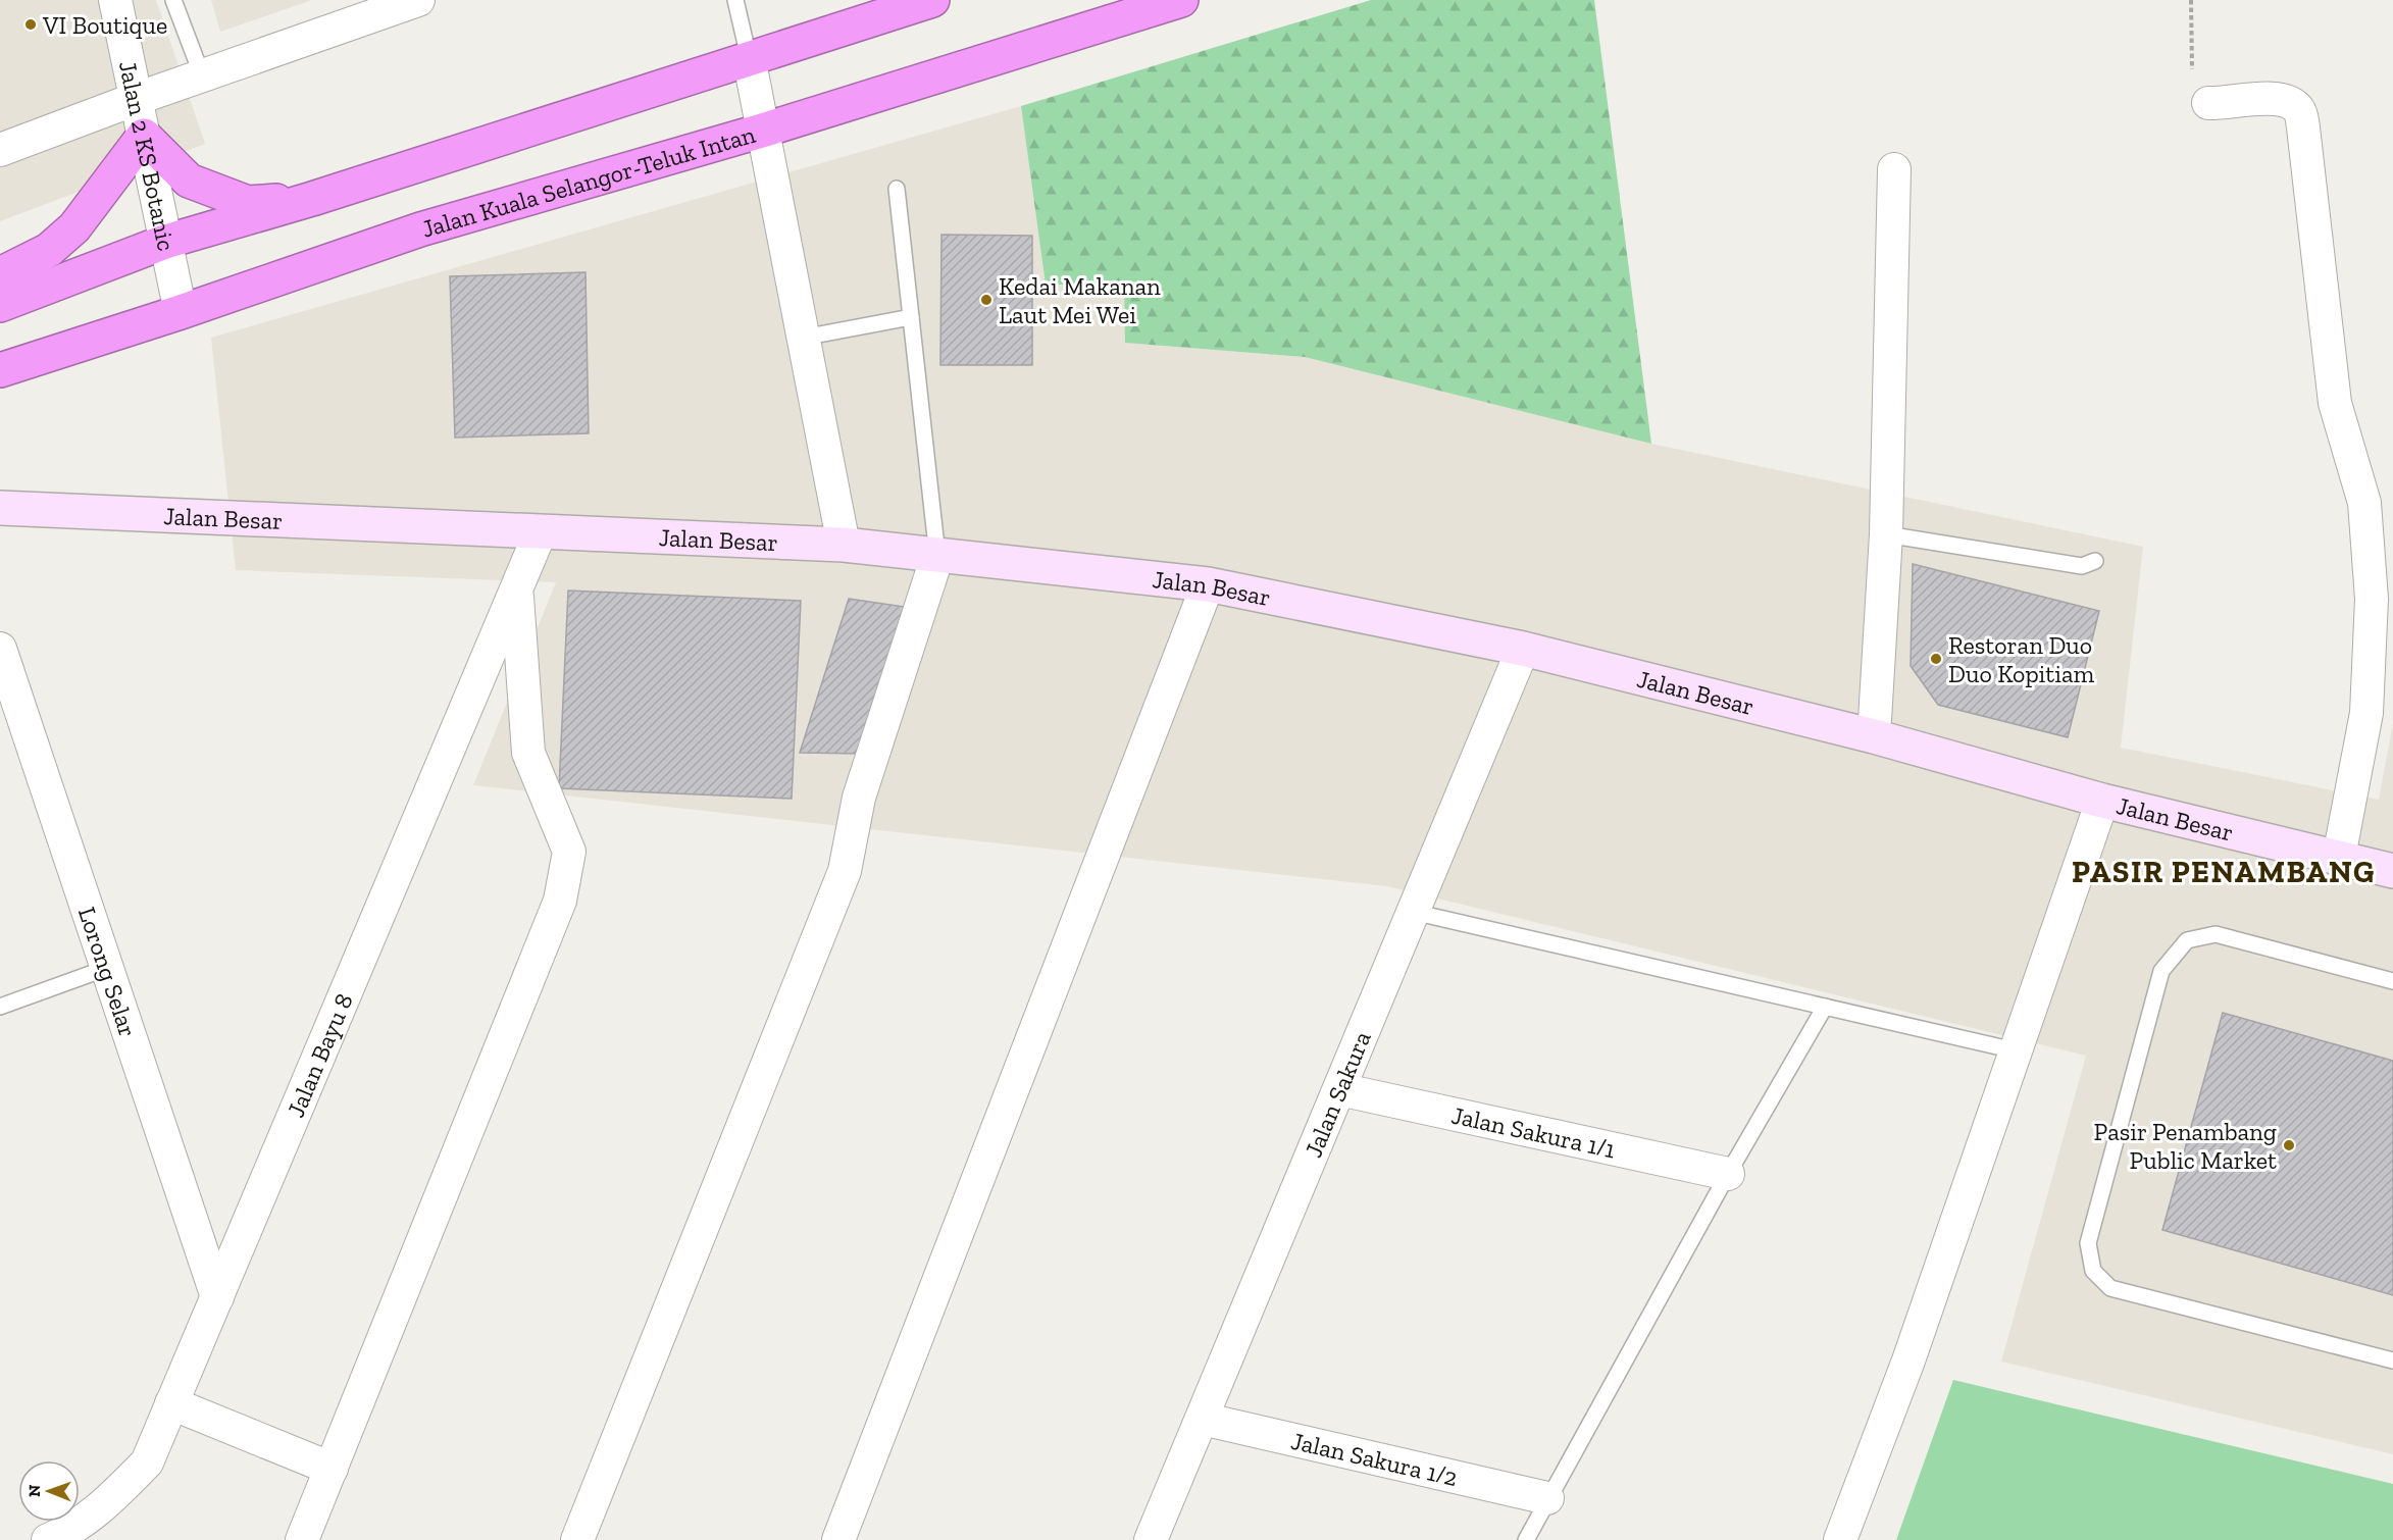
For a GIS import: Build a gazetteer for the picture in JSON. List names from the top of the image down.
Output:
{
  "streets": {
    "highway": ["Jalan Kuala Selangor-Teluk Intan"],
    "street": [
      "Jalan 2 KS Botanic",
      "Jalan Besar",
      "Lorong Selar",
      "Jalan Bayu 8",
      "Jalan Sakura",
      "Jalan Sakura 1/1",
      "Jalan Sakura 1/2"
    ]
  },
  "crossings": [
    ["Jalan 2 KS Botanic", "Jalan Kuala Selangor-Teluk Intan"],
    ["Jalan Besar", "Jalan Bayu 8"],
    ["Jalan Besar", "Jalan Sakura"],
    ["Lorong Selar", "Jalan Bayu 8"],
    ["Jalan Sakura", "Jalan Sakura 1/1"],
    ["Jalan Sakura", "Jalan Sakura 1/2"]
  ],
  "districts": ["PASIR PENAMBANG"],
  "places": [
    "VI Boutique",
    "Kedai Makanan Laut Mei Wei",
    "Restoran Duo Duo Kopitiam",
    "Pasir Penambang Public Market"
  ],
  "north": "left"
}
